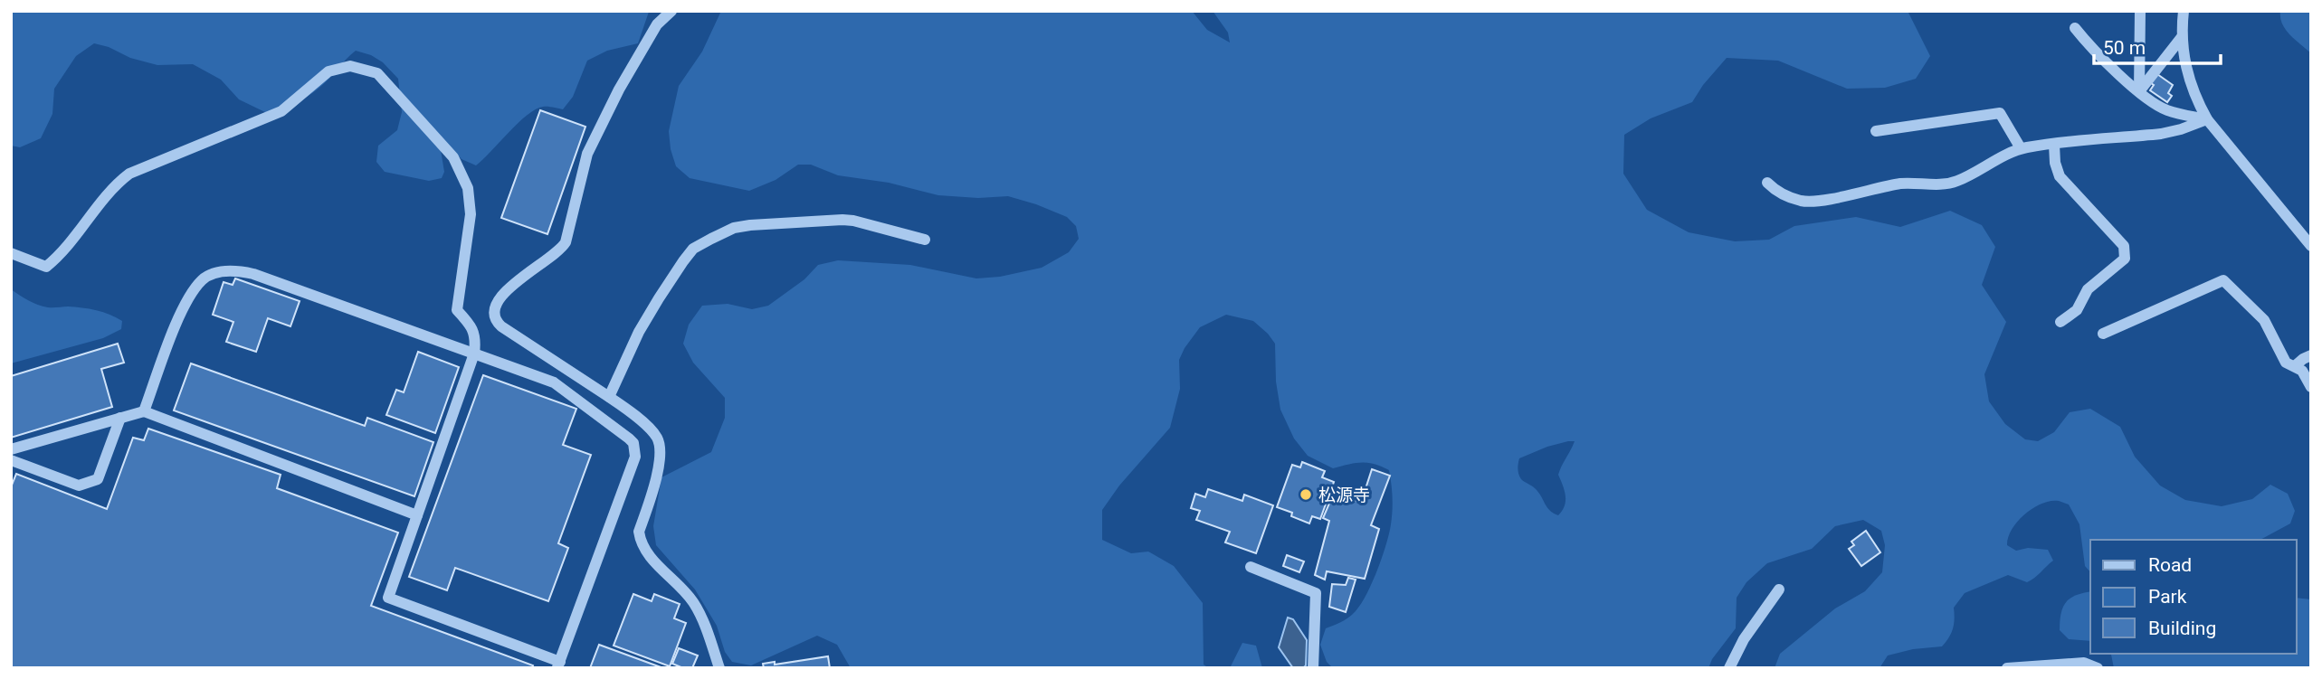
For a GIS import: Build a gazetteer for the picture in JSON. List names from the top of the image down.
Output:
{
  "places": ["松源寺"],
  "legend": ["Road", "Park", "Building"],
  "scale_bar": "50 m"
}
